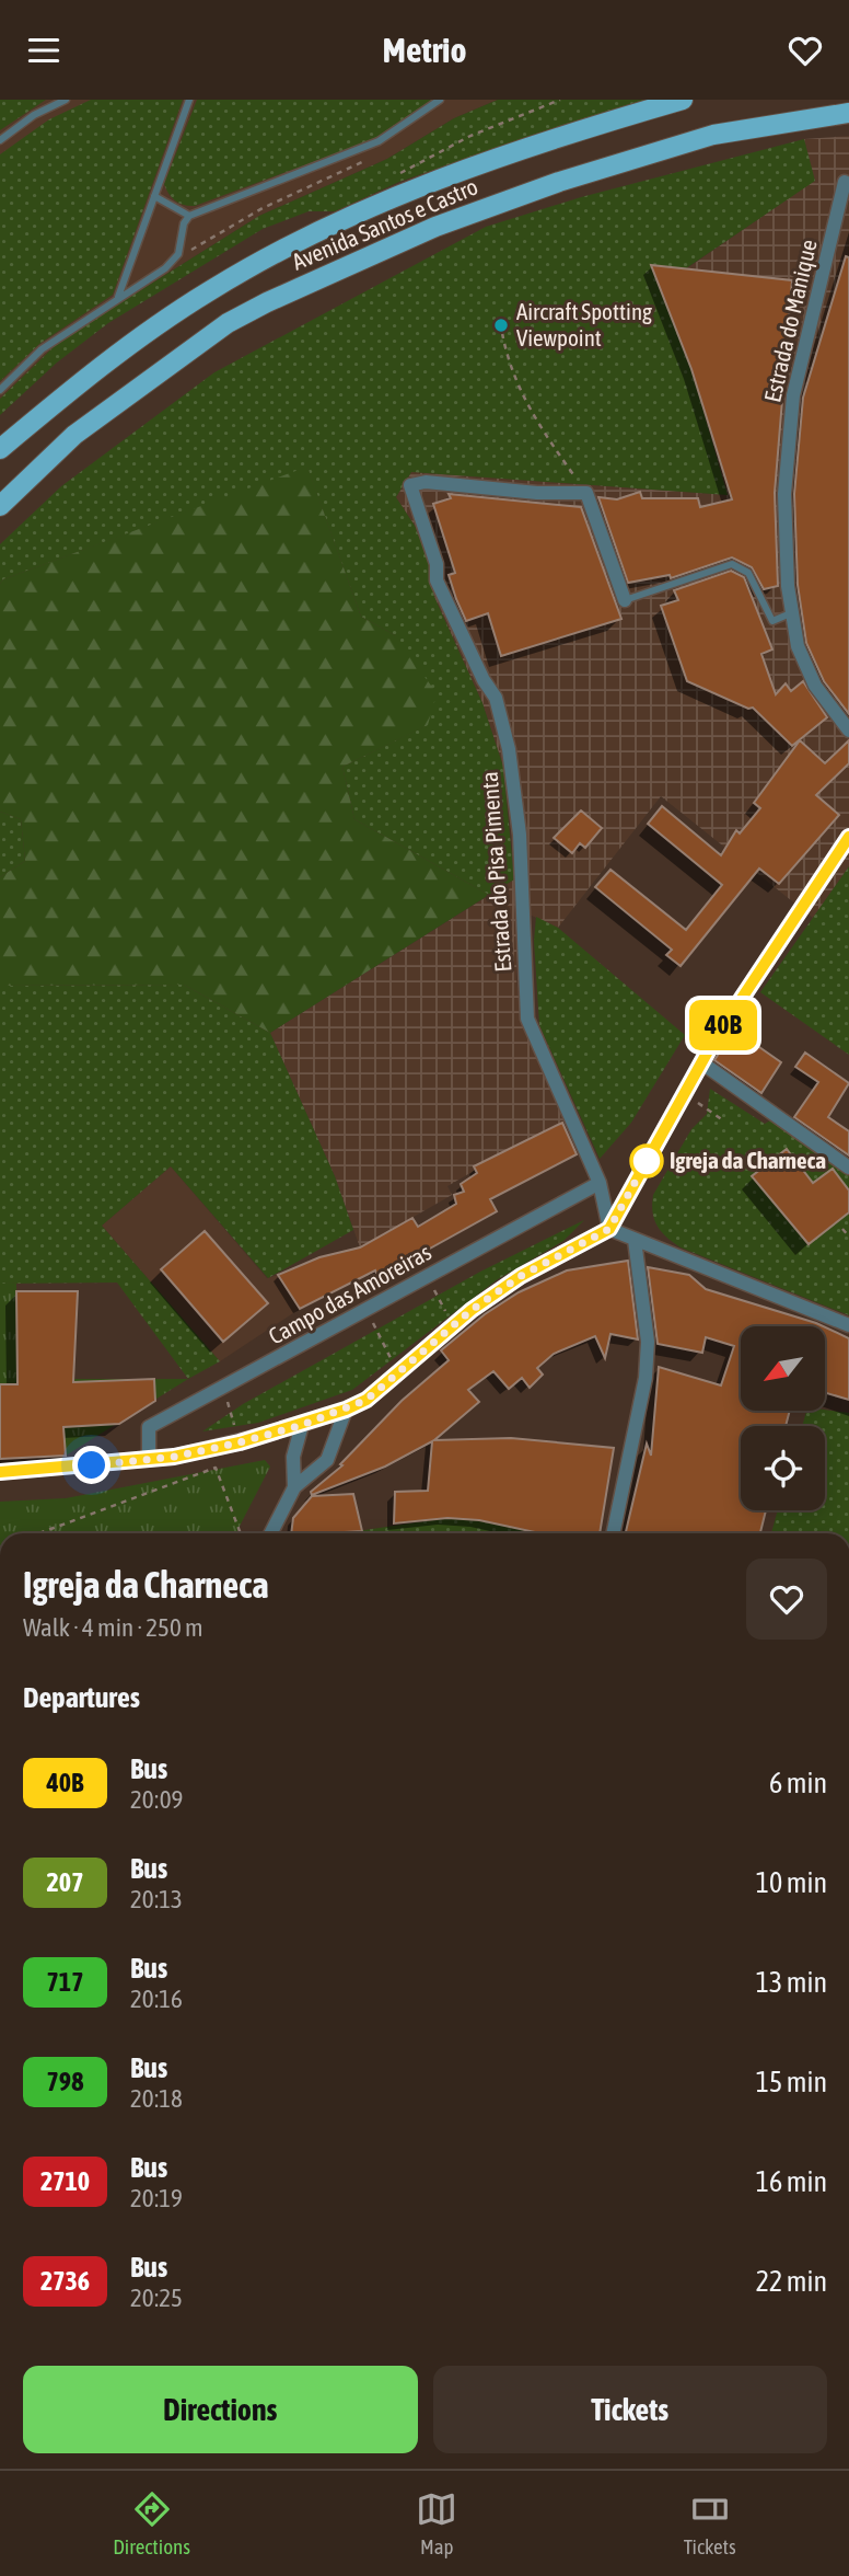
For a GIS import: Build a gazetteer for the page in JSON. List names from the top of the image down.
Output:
{
  "streets": {
    "main road": ["Avenida Santos e Castro"],
    "street": ["Estrada do Manique", "Estrada do Pisa Pimenta", "Campo das Amoreiras"]
  },
  "crossings": [
    ["Estrada do Pisa Pimenta", "Campo das Amoreiras"]
  ],
  "places": ["Aircraft Spotting Viewpoint", "Igreja da Charneca"],
  "lines": ["bus line 40B"],
  "north": "bottom left",
  "page": {
    "header": "Metrio",
    "on_map": "40B",
    "heading": [
      ["Igreja da Charneca", "Walk · 4 min · 250 m"],
      "Departures"
    ],
    "list": [
      {
        "mark": "40B",
        "name": "Bus",
        "note": "20:09",
        "value": "6 min"
      },
      {
        "mark": "207",
        "name": "Bus",
        "note": "20:13",
        "value": "10 min"
      },
      {
        "mark": "717",
        "name": "Bus",
        "note": "20:16",
        "value": "13 min"
      },
      {
        "mark": "798",
        "name": "Bus",
        "note": "20:18",
        "value": "15 min"
      },
      {
        "mark": "2710",
        "name": "Bus",
        "note": "20:19",
        "value": "16 min"
      },
      {
        "mark": "2736",
        "name": "Bus",
        "note": "20:25",
        "value": "22 min"
      }
    ],
    "buttons": ["Directions", "Tickets"],
    "tabs": ["Directions", "Map", "Tickets"]
  }
}
